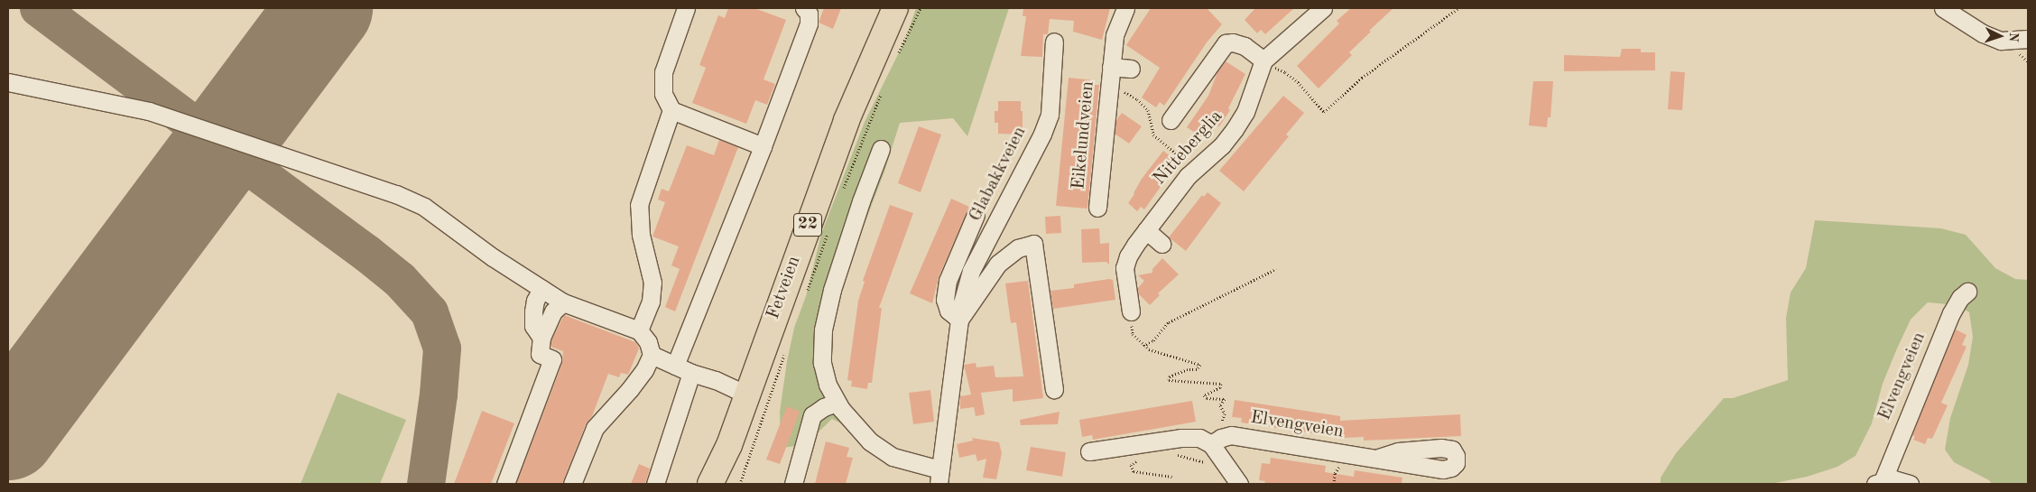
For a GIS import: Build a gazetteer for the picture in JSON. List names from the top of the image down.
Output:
{
  "streets": {
    "highway": ["22", "Fetveien"],
    "street": [
      "Eikelundveien",
      "Nitteberglia",
      "Glabakkveien",
      "Elvengveien"
    ]
  },
  "north": "right"
}
